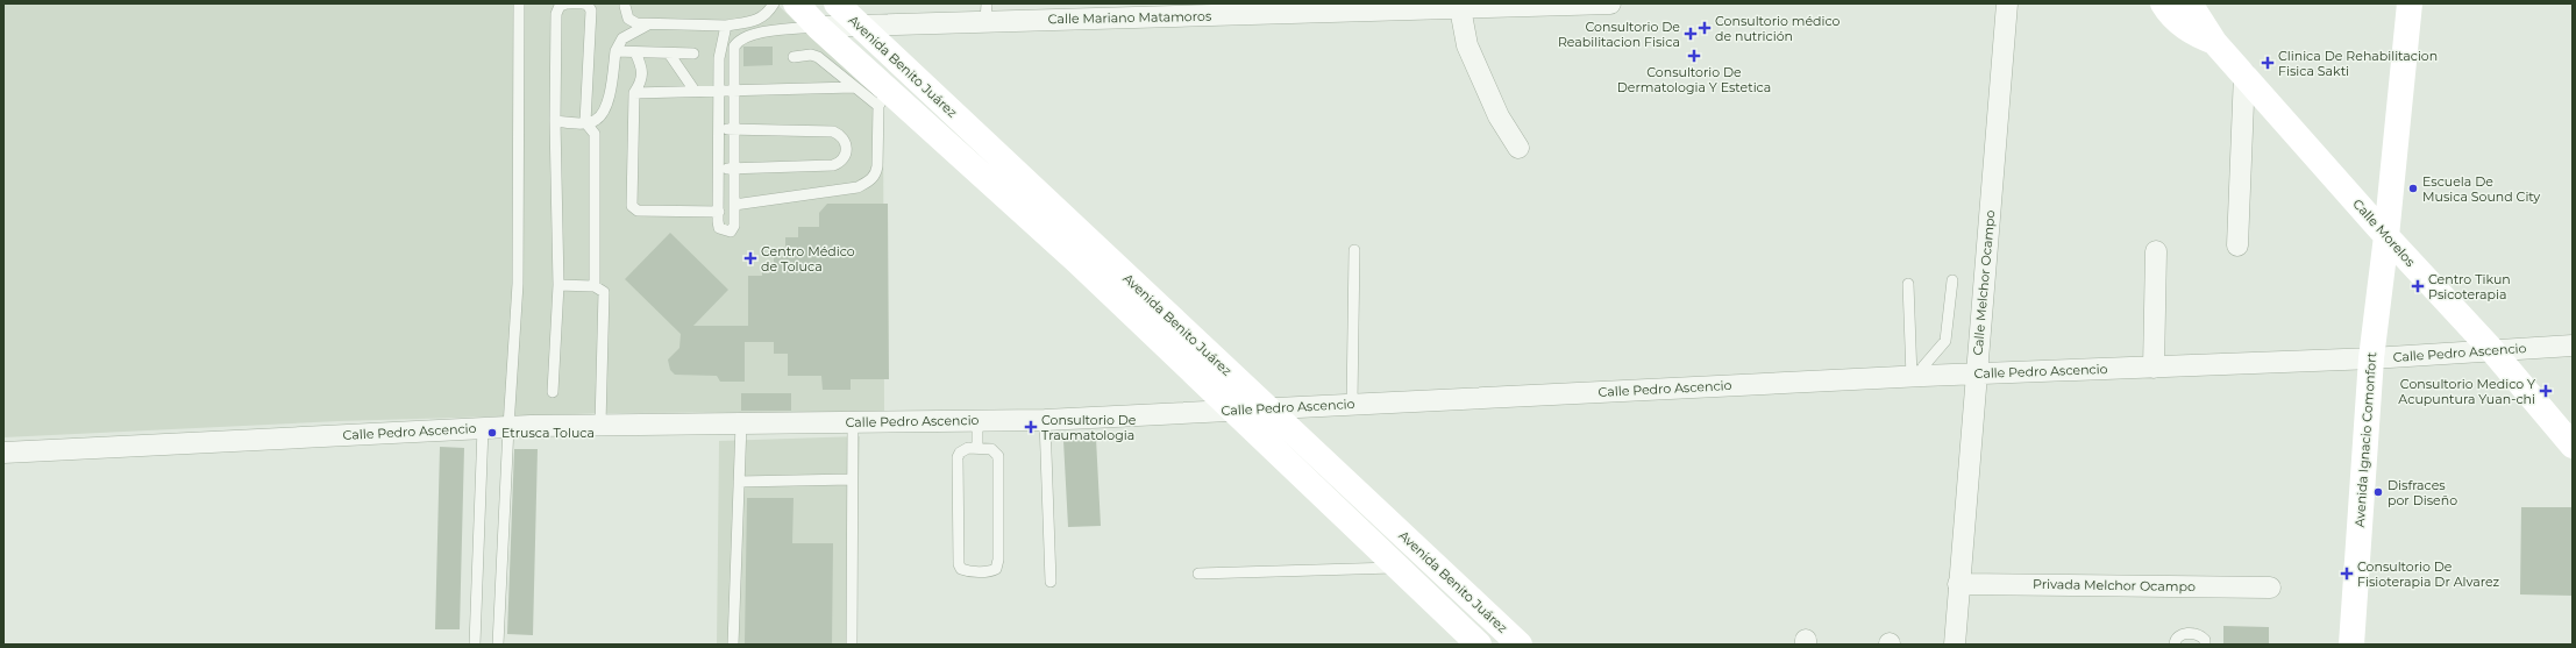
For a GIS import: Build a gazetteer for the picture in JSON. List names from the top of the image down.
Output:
{
  "streets": {
    "main road": ["Avenida Benito Juárez", "Calle Morelos", "Avenida Ignacio Comonfort"],
    "street": [
      "Calle Mariano Matamoros",
      "Calle Melchor Ocampo",
      "Calle Pedro Ascencio",
      "Privada Melchor Ocampo"
    ]
  },
  "crossings": [
    ["Calle Mariano Matamoros", "Avenida Benito Juárez"],
    ["Avenida Benito Juárez", "Calle Pedro Ascencio"],
    ["Calle Morelos", "Calle Pedro Ascencio"],
    ["Calle Morelos", "Avenida Ignacio Comonfort"],
    ["Calle Melchor Ocampo", "Calle Pedro Ascencio"],
    ["Calle Melchor Ocampo", "Privada Melchor Ocampo"],
    ["Calle Pedro Ascencio", "Avenida Ignacio Comonfort"]
  ],
  "places": {
    "health": [
      "Consultorio médico de nutrición",
      "Consultorio De Reabilitacion Fisica",
      "Consultorio De Dermatologia Y Estetica",
      "Clinica De Rehabilitacion Fisica Sakti",
      "Centro Médico de Toluca",
      "Centro Tikun Psicoterapia",
      "Consultorio Medico Y Acupuntura Yuan-chi",
      "Consultorio De Traumatologia",
      "Consultorio De Fisioterapia Dr Alvarez"
    ],
    "other": ["Escuela De Musica Sound City", "Etrusca Toluca", "Disfraces por Diseño"]
  }
}
